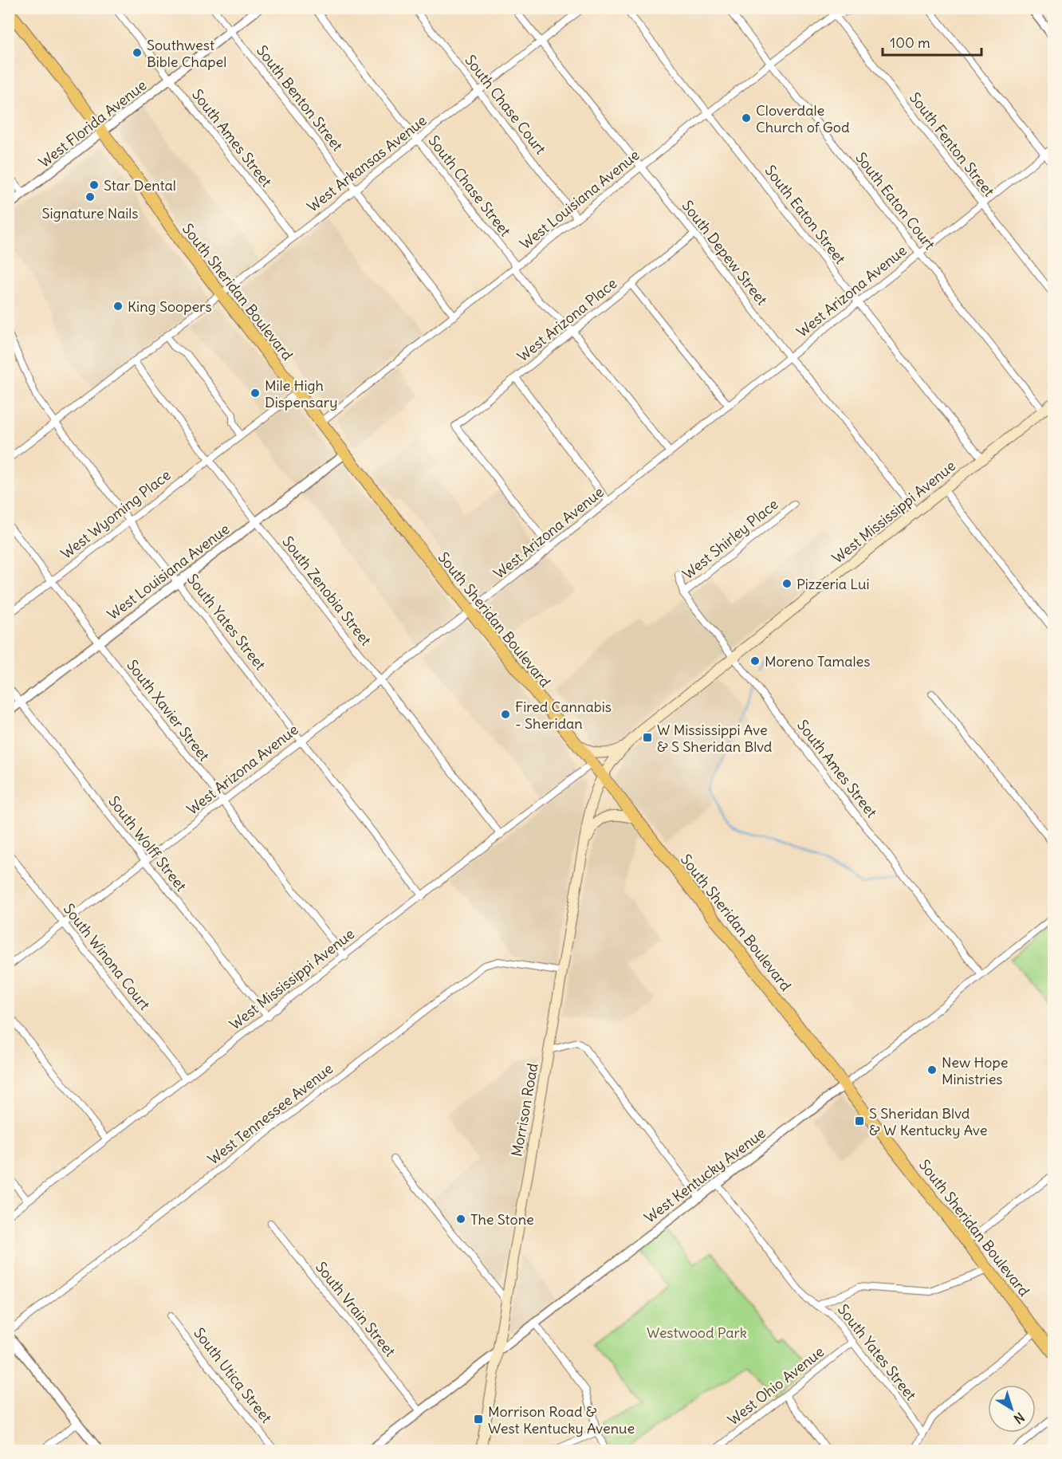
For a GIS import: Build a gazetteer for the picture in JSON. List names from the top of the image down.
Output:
{
  "streets": {
    "main road": ["South Sheridan Boulevard", "West Mississippi Avenue", "Morrison Road"],
    "street": [
      "South Benton Street",
      "South Chase Court",
      "West Florida Avenue",
      "South Ames Street",
      "South Fenton Street",
      "West Arkansas Avenue",
      "South Chase Street",
      "West Louisiana Avenue",
      "South Eaton Court",
      "South Eaton Street",
      "South Depew Street",
      "West Arizona Avenue",
      "West Arizona Place",
      "West Wyoming Place",
      "West Shirley Place",
      "South Zenobia Street",
      "South Yates Street",
      "South Xavier Street",
      "South Wolff Street",
      "South Winona Court",
      "West Tennessee Avenue",
      "West Kentucky Avenue",
      "South Vrain Street",
      "South Utica Street",
      "West Ohio Avenue"
    ]
  },
  "crossings": [
    ["South Benton Street", "West Florida Avenue"],
    ["South Benton Street", "West Arkansas Avenue"],
    ["South Benton Street", "West Louisiana Avenue"],
    ["South Chase Court", "West Arkansas Avenue"],
    ["South Chase Court", "West Louisiana Avenue"],
    ["West Florida Avenue", "South Ames Street"],
    ["West Florida Avenue", "South Sheridan Boulevard"],
    ["South Ames Street", "West Arkansas Avenue"],
    ["South Ames Street", "West Mississippi Avenue"],
    ["South Ames Street", "West Shirley Place"],
    ["South Ames Street", "West Kentucky Avenue"],
    ["South Fenton Street", "West Louisiana Avenue"],
    ["South Fenton Street", "West Arizona Avenue"],
    ["West Arkansas Avenue", "South Chase Street"],
    ["West Arkansas Avenue", "South Depew Street"],
    ["West Arkansas Avenue", "South Sheridan Boulevard"],
    ["West Arkansas Avenue", "South Zenobia Street"],
    ["West Arkansas Avenue", "South Yates Street"],
    ["South Chase Street", "West Louisiana Avenue"],
    ["South Chase Street", "West Arizona Avenue"],
    ["South Chase Street", "West Arizona Place"],
    ["West Louisiana Avenue", "South Eaton Court"],
    ["West Louisiana Avenue", "South Eaton Street"],
    ["West Louisiana Avenue", "South Depew Street"],
    ["West Louisiana Avenue", "South Sheridan Boulevard"],
    ["West Louisiana Avenue", "South Zenobia Street"],
    ["West Louisiana Avenue", "South Yates Street"],
    ["West Louisiana Avenue", "South Xavier Street"],
    ["West Louisiana Avenue", "South Wolff Street"],
    ["South Eaton Court", "West Arizona Avenue"],
    ["South Eaton Court", "West Mississippi Avenue"],
    ["South Eaton Street", "West Arizona Avenue"],
    ["South Eaton Street", "West Mississippi Avenue"],
    ["South Depew Street", "West Arizona Avenue"],
    ["South Depew Street", "West Arizona Place"],
    ["South Depew Street", "West Mississippi Avenue"],
    ["West Arizona Avenue", "South Sheridan Boulevard"],
    ["West Arizona Avenue", "West Arizona Place"],
    ["West Arizona Avenue", "South Zenobia Street"],
    ["West Arizona Avenue", "South Yates Street"],
    ["West Arizona Avenue", "South Xavier Street"],
    ["West Arizona Avenue", "South Wolff Street"],
    ["West Arizona Avenue", "South Winona Court"],
    ["South Sheridan Boulevard", "West Mississippi Avenue"],
    ["South Sheridan Boulevard", "West Wyoming Place"],
    ["South Sheridan Boulevard", "Morrison Road"],
    ["South Sheridan Boulevard", "West Kentucky Avenue"],
    ["West Mississippi Avenue", "South Zenobia Street"],
    ["West Mississippi Avenue", "South Yates Street"],
    ["West Mississippi Avenue", "South Xavier Street"],
    ["West Mississippi Avenue", "South Wolff Street"],
    ["West Mississippi Avenue", "South Winona Court"],
    ["West Mississippi Avenue", "Morrison Road"],
    ["West Wyoming Place", "South Zenobia Street"],
    ["West Wyoming Place", "South Yates Street"],
    ["West Wyoming Place", "South Xavier Street"],
    ["South Yates Street", "West Kentucky Avenue"],
    ["South Yates Street", "West Ohio Avenue"],
    ["Morrison Road", "West Tennessee Avenue"],
    ["Morrison Road", "West Kentucky Avenue"],
    ["West Kentucky Avenue", "South Vrain Street"]
  ],
  "parks": ["Westwood Park"],
  "places": {
    "other": [
      "Southwest Bible Chapel",
      "Cloverdale Church of God",
      "Star Dental",
      "Signature Nails",
      "King Soopers",
      "Mile High Dispensary",
      "Pizzeria Lui",
      "Moreno Tamales",
      "Fired Cannabis - Sheridan",
      "New Hope Ministries",
      "The Stone"
    ],
    "transit": ["W Mississippi Ave & S Sheridan Blvd", "S Sheridan Blvd & W Kentucky Ave", "Morrison Road & West Kentucky Avenue"]
  },
  "scale_bar": "100 m",
  "north": "bottom right"
}
